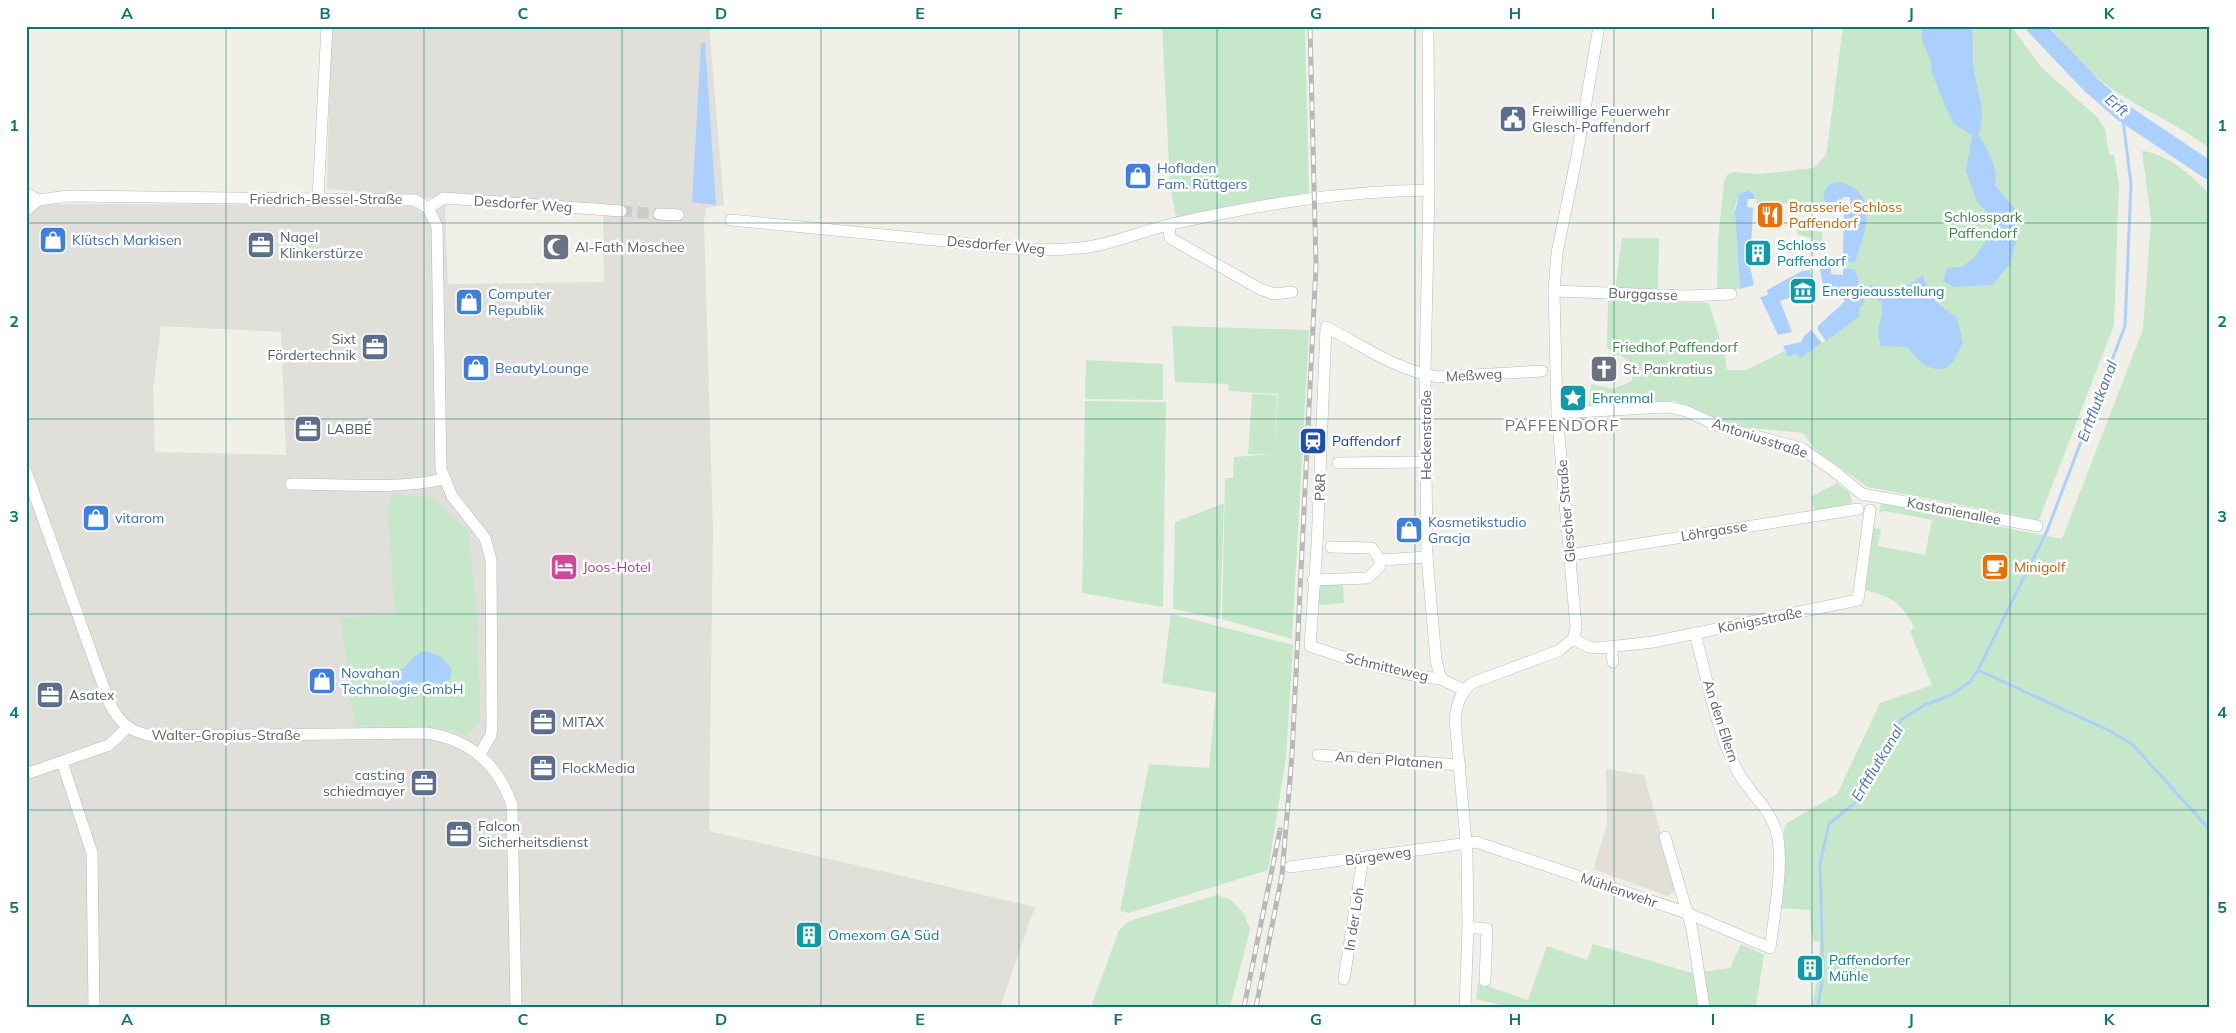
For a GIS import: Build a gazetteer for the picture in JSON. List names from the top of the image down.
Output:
{
  "streets": {
    "street": [
      "Friedrich-Bessel-Straße",
      "Desdorfer Weg",
      "Burggasse",
      "Meßweg",
      "Heckenstraße",
      "Antoniusstraße",
      "P&R",
      "Glescher Straße",
      "Kastanienallee",
      "Löhrgasse",
      "Königsstraße",
      "Schmitteweg",
      "An den Ellern",
      "Walter-Gropius-Straße",
      "An den Platanen",
      "Bürgeweg",
      "Mühlenwehr",
      "In der Loh"
    ]
  },
  "crossings": [
    ["Friedrich-Bessel-Straße", "Desdorfer Weg"],
    ["Desdorfer Weg", "Heckenstraße"],
    ["Burggasse", "Glescher Straße"],
    ["Meßweg", "Heckenstraße"],
    ["Meßweg", "P&R"],
    ["Heckenstraße", "Schmitteweg"],
    ["Antoniusstraße", "Glescher Straße"],
    ["Antoniusstraße", "Kastanienallee"],
    ["Antoniusstraße", "Löhrgasse"],
    ["Antoniusstraße", "Königsstraße"],
    ["P&R", "Schmitteweg"],
    ["Glescher Straße", "Löhrgasse"],
    ["Glescher Straße", "Königsstraße"],
    ["Kastanienallee", "Löhrgasse"],
    ["Kastanienallee", "Königsstraße"],
    ["Löhrgasse", "Königsstraße"],
    ["Königsstraße", "An den Ellern"],
    ["An den Ellern", "Mühlenwehr"],
    ["Bürgeweg", "Mühlenwehr"],
    ["Bürgeweg", "In der Loh"]
  ],
  "districts": ["PAFFENDORF"],
  "water": ["Erft", "Erftflutkanal"],
  "parks": ["Schlosspark Paffendorf", "Friedhof Paffendorf"],
  "places": {
    "public building": ["Freiwillige Feuerwehr Glesch-Paffendorf"],
    "shop": [
      "Hofladen Fam. Rüttgers",
      "Klütsch Markisen",
      "Computer Republik",
      "BeautyLounge",
      "vitarom",
      "Kosmetikstudio Gracja",
      "Novahan Technologie GmbH"
    ],
    "restaurant": ["Brasserie Schloss Paffendorf"],
    "office": [
      "Nagel Klinkerstürze",
      "Sixt Fördertechnik",
      "LABBÉ",
      "Asatex",
      "MITAX",
      "FlockMedia",
      "cast:ing schiedmayer",
      "Falcon Sicherheitsdienst"
    ],
    "mosque": ["Al-Fath Moschee"],
    "building": ["Schloss Paffendorf", "Omexom GA Süd", "Paffendorfer Mühle"],
    "museum": ["Energieausstellung"],
    "church": ["St. Pankratius"],
    "place": ["Ehrenmal"],
    "station": ["Paffendorf"],
    "hotel": ["Joos-Hotel"],
    "cafe": ["Minigolf"]
  },
  "grid": {
    "columns": [
      "A",
      "B",
      "C",
      "D",
      "E",
      "F",
      "G",
      "H",
      "I",
      "J",
      "K"
    ],
    "rows": [
      "1",
      "2",
      "3",
      "4",
      "5"
    ]
  }
}
